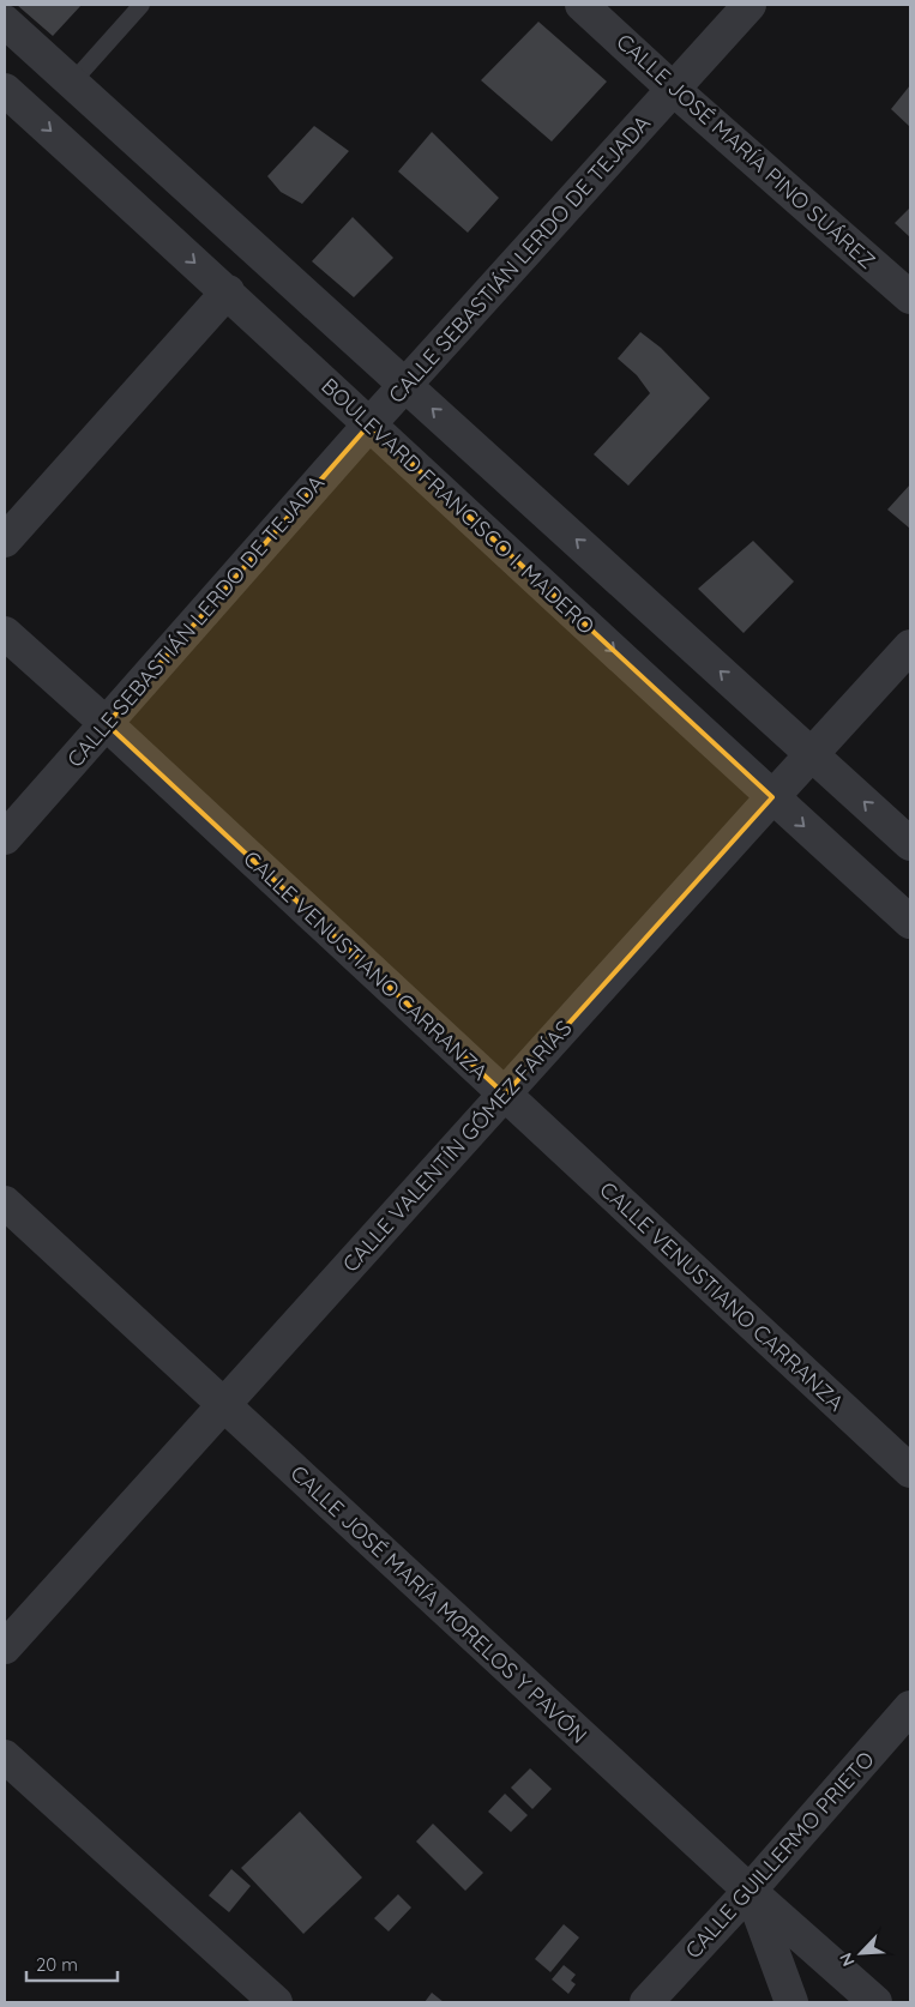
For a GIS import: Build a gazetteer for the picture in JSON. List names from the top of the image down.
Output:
{
  "streets": {
    "street": [
      "CALLE JOSÉ MARÍA PINO SUÁREZ",
      "CALLE SEBASTIÁN LERDO DE TEJADA",
      "BOULEVARD FRANCISCO I. MADERO",
      "CALLE VENUSTIANO CARRANZA",
      "CALLE VALENTÍN GÓMEZ FARÍAS",
      "CALLE JOSÉ MARÍA MORELOS Y PAVÓN",
      "CALLE GUILLERMO PRIETO"
    ]
  },
  "crossings": [
    ["CALLE JOSÉ MARÍA PINO SUÁREZ", "CALLE SEBASTIÁN LERDO DE TEJADA"],
    ["CALLE SEBASTIÁN LERDO DE TEJADA", "BOULEVARD FRANCISCO I. MADERO"],
    ["CALLE SEBASTIÁN LERDO DE TEJADA", "CALLE VENUSTIANO CARRANZA"],
    ["BOULEVARD FRANCISCO I. MADERO", "CALLE VALENTÍN GÓMEZ FARÍAS"],
    ["CALLE VENUSTIANO CARRANZA", "CALLE VALENTÍN GÓMEZ FARÍAS"],
    ["CALLE VALENTÍN GÓMEZ FARÍAS", "CALLE JOSÉ MARÍA MORELOS Y PAVÓN"],
    ["CALLE JOSÉ MARÍA MORELOS Y PAVÓN", "CALLE GUILLERMO PRIETO"]
  ],
  "scale_bar": "20 m",
  "north": "bottom left"
}
